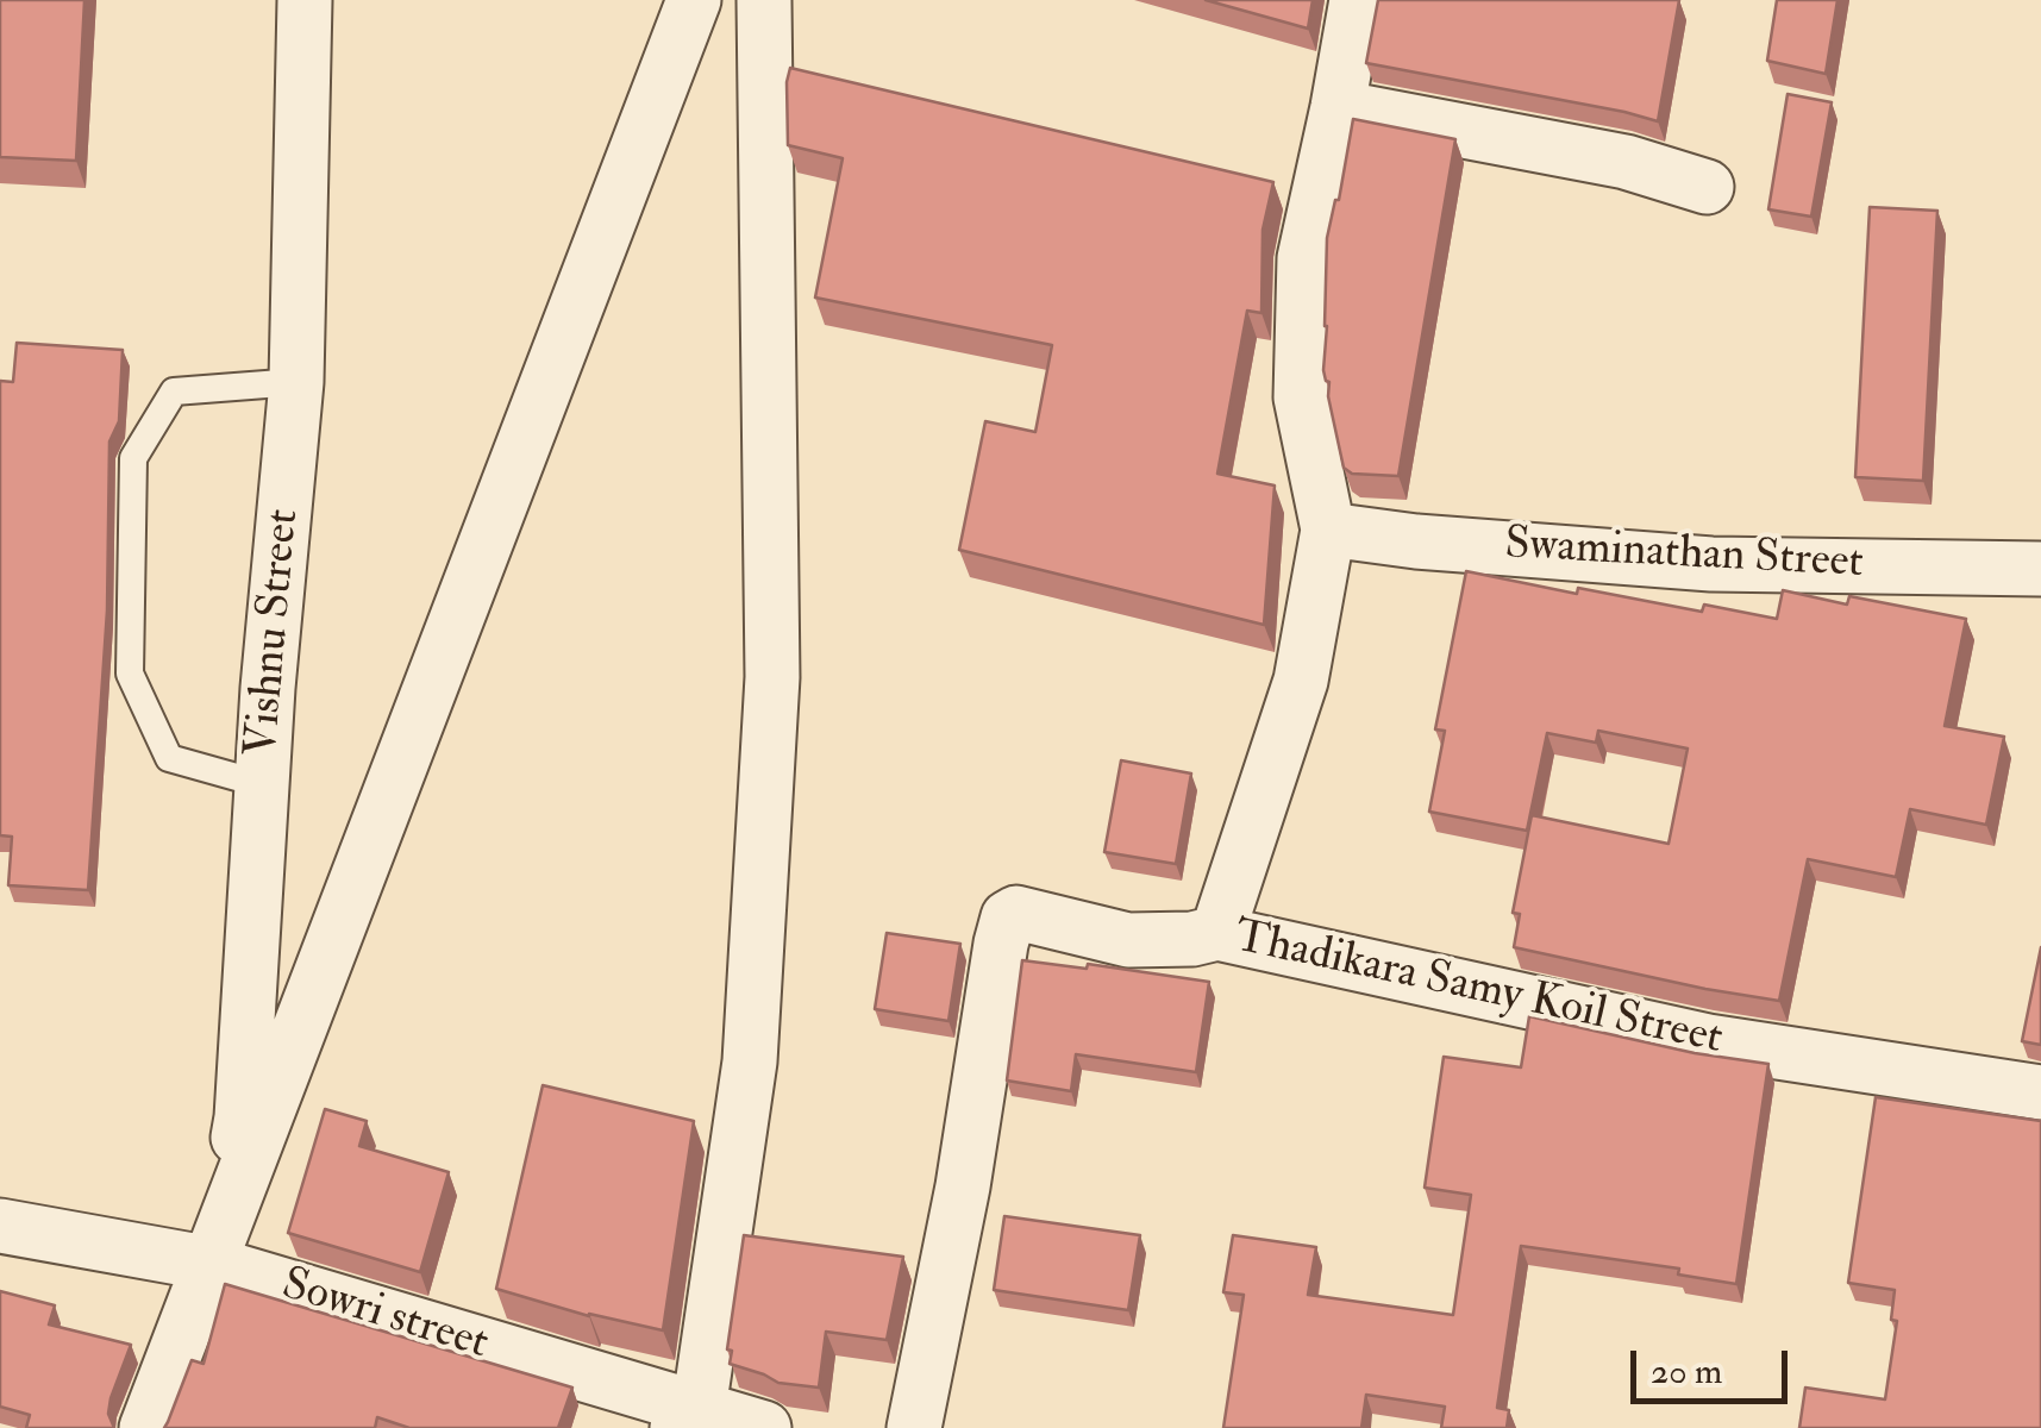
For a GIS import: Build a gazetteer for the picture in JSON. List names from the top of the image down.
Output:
{
  "streets": {
    "street": [
      "Swaminathan Street",
      "Vishnu Street",
      "Thadikara Samy Koil Street",
      "Sowri street"
    ]
  },
  "crossings": [
    ["Vishnu Street", "Sowri street"]
  ],
  "scale_bar": "20 m"
}
